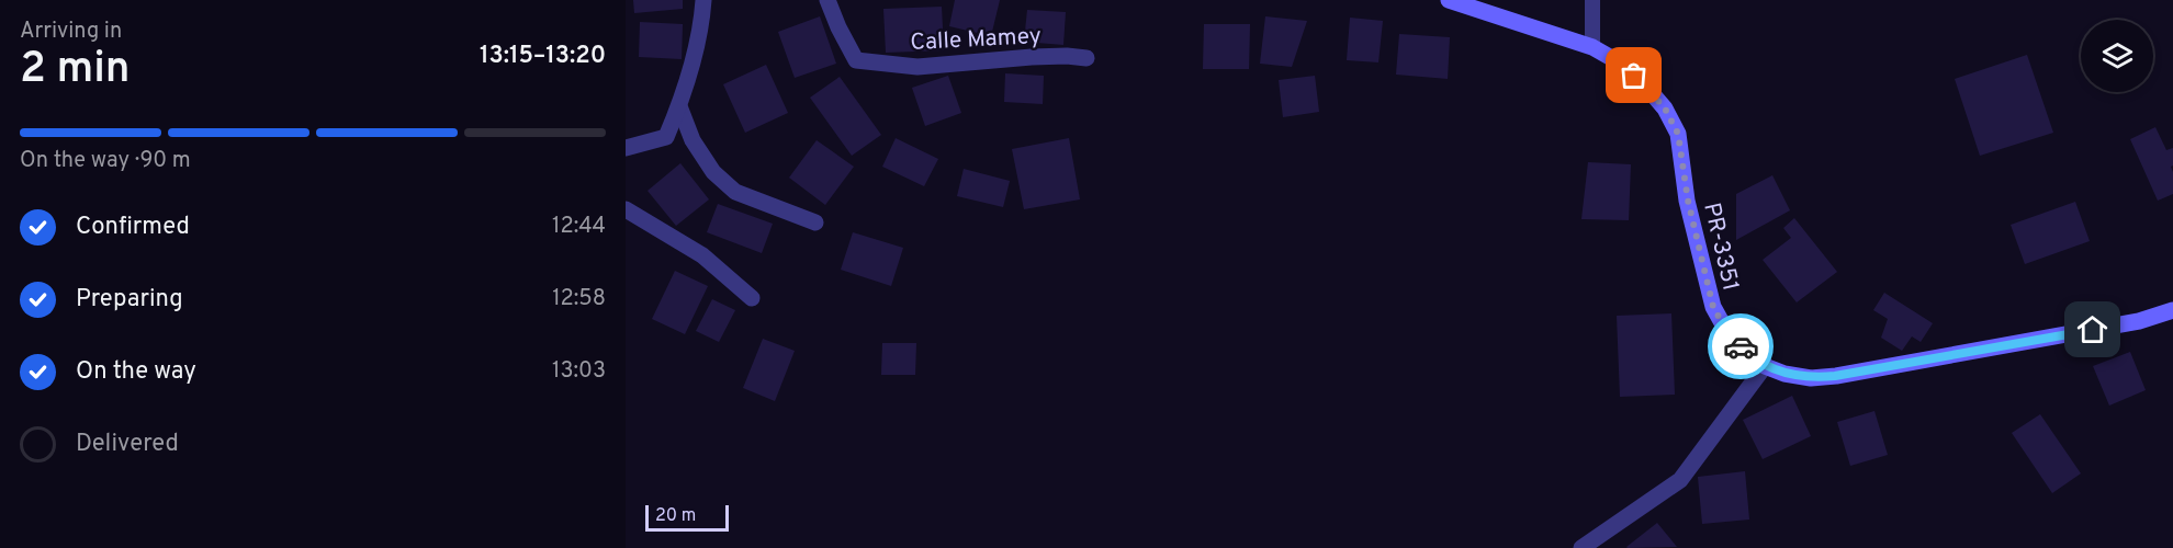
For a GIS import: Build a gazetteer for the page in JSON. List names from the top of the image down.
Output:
{
  "streets": {
    "street": ["Calle Mamey", "PR-3351"]
  },
  "scale_bar": "20 m",
  "page": {
    "heading": ["2 min", "Arriving in", "13:15–13:20"],
    "bar": "On the way · 90 m",
    "list": [
      ["Confirmed", "12:44"],
      ["Preparing", "12:58"],
      ["On the way", "13:03"],
      "Delivered"
    ],
    "scale": "20 m"
  }
}
